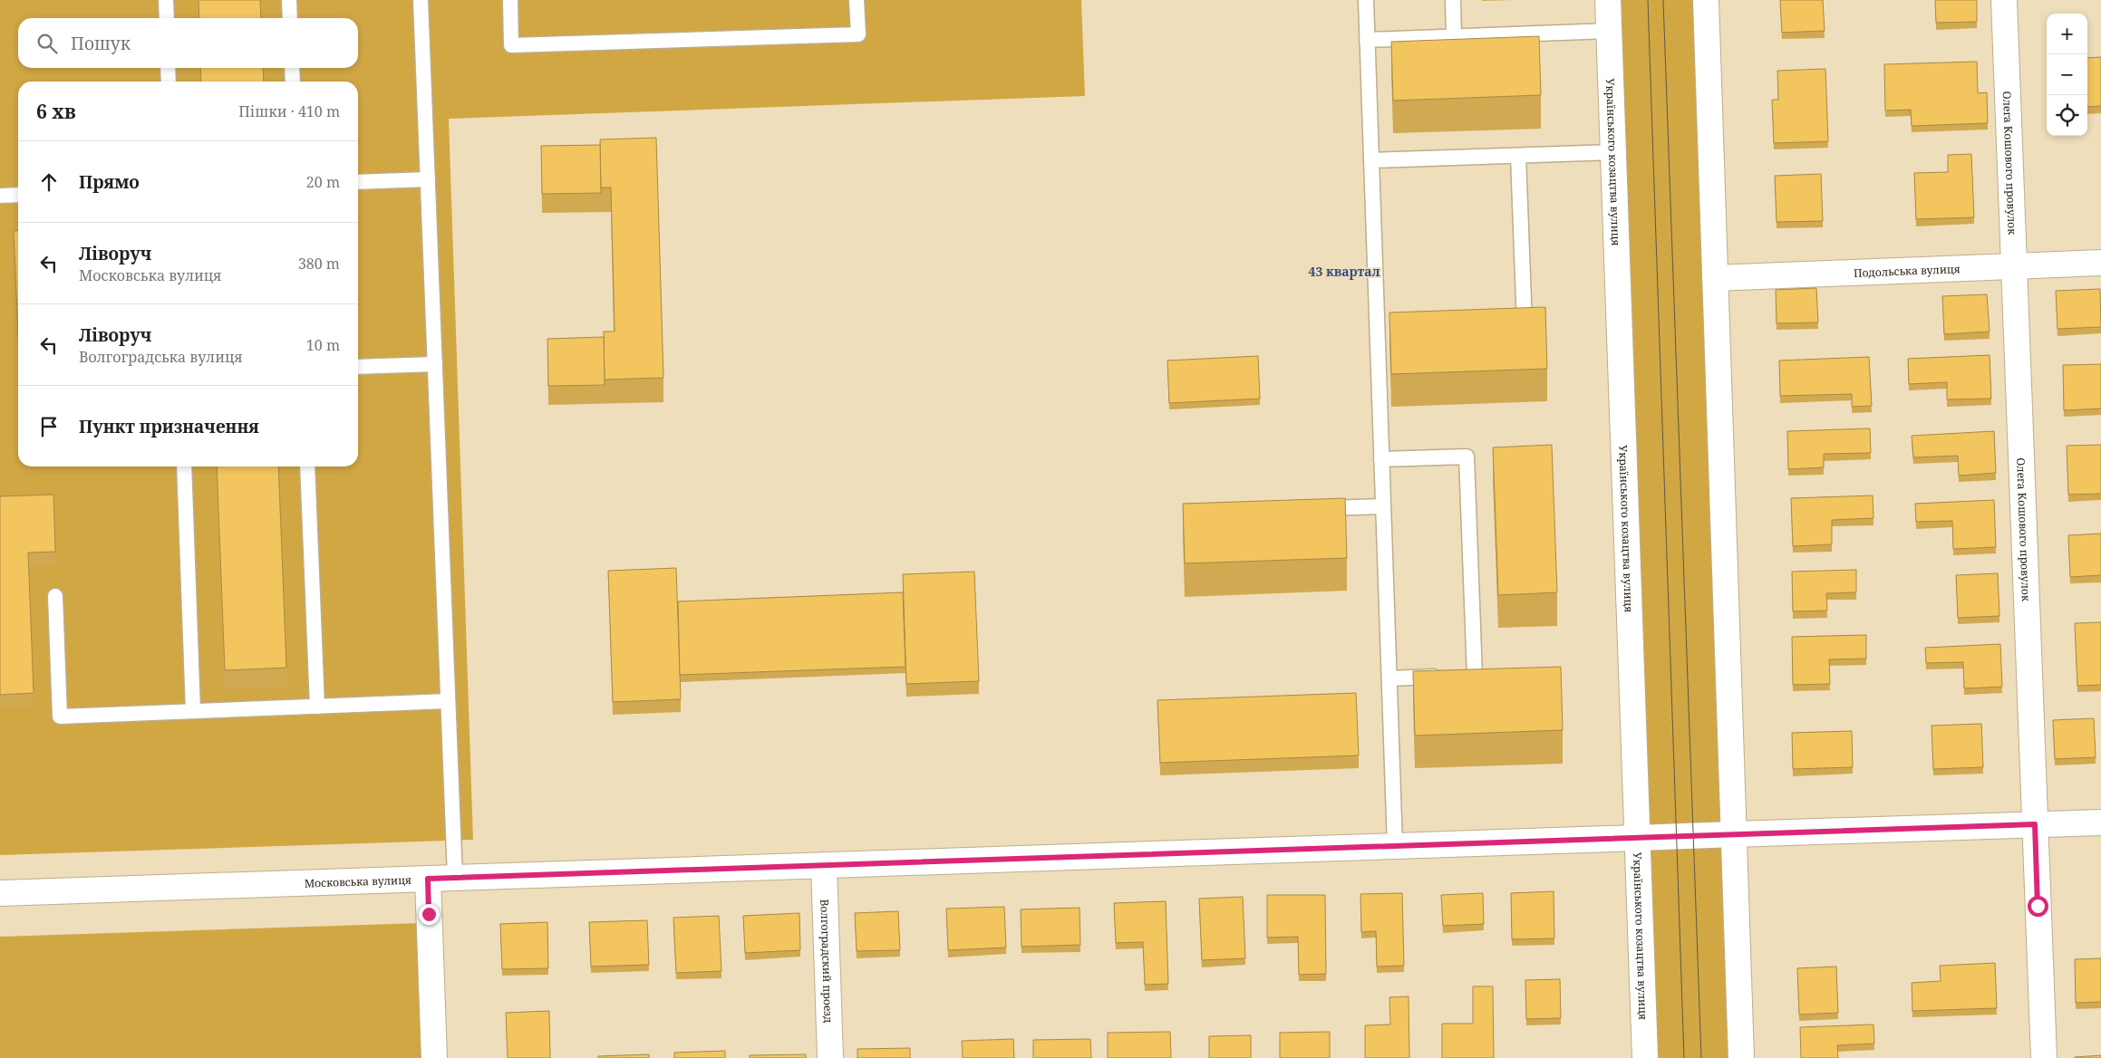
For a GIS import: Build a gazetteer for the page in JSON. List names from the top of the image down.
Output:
{
  "streets": {
    "street": [
      "Українського козацтва вулиця",
      "Олега Кошового провулок",
      "Подольська вулиця",
      "Московська вулиця",
      "Волгоградский проезд"
    ]
  },
  "crossings": [
    ["Українського козацтва вулиця", "Московська вулиця"],
    ["Олега Кошового провулок", "Подольська вулиця"],
    ["Олега Кошового провулок", "Московська вулиця"],
    ["Московська вулиця", "Волгоградский проезд"]
  ],
  "districts": ["43 квартал"],
  "page": {
    "map_buttons": ["+", "−"],
    "search": "Пошук",
    "heading": ["6 хв", "Пішки · 410 m"],
    "list": [
      ["Прямо", "20 m"],
      ["Ліворуч", "Московська вулиця", "380 m"],
      ["Ліворуч", "Волгоградська вулиця", "10 m"],
      "Пункт призначення"
    ]
  }
}
